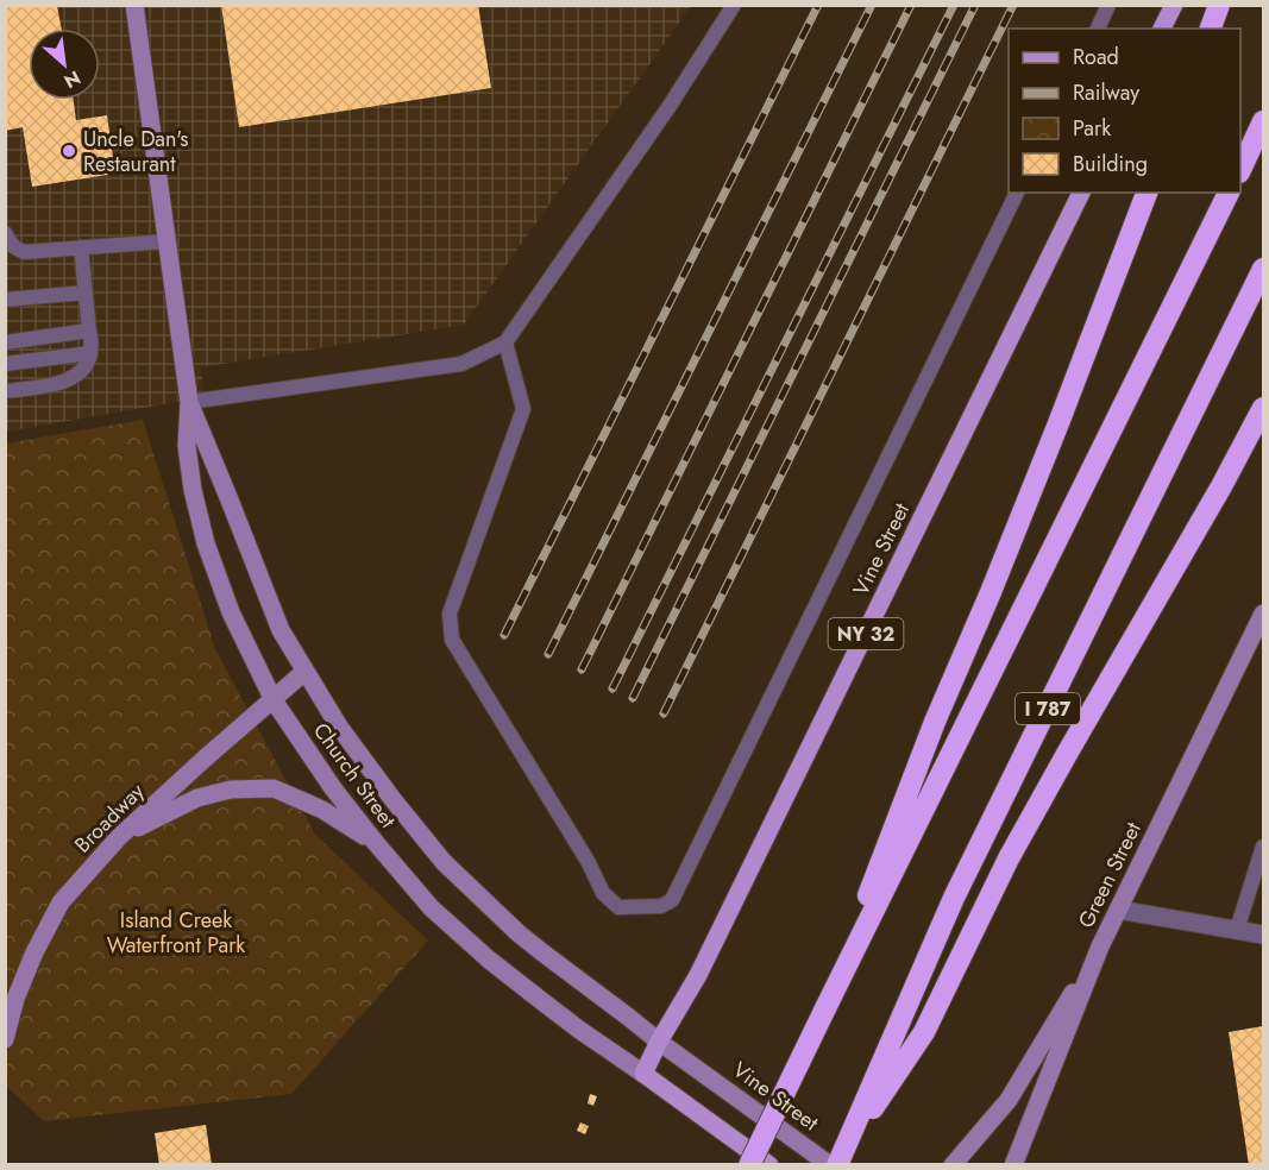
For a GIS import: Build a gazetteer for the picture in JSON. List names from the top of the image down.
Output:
{
  "streets": {
    "highway": ["I 787"],
    "main road": ["Vine Street", "NY 32"],
    "street": ["Church Street", "Broadway", "Green Street"]
  },
  "crossings": [
    ["Vine Street", "I 787"],
    ["Vine Street", "Church Street"],
    ["Church Street", "Broadway"]
  ],
  "parks": ["Island Creek Waterfront Park"],
  "places": ["Uncle Dan's Restaurant"],
  "legend": [
    "Road",
    "Railway",
    "Park",
    "Building"
  ],
  "north": "bottom right"
}
